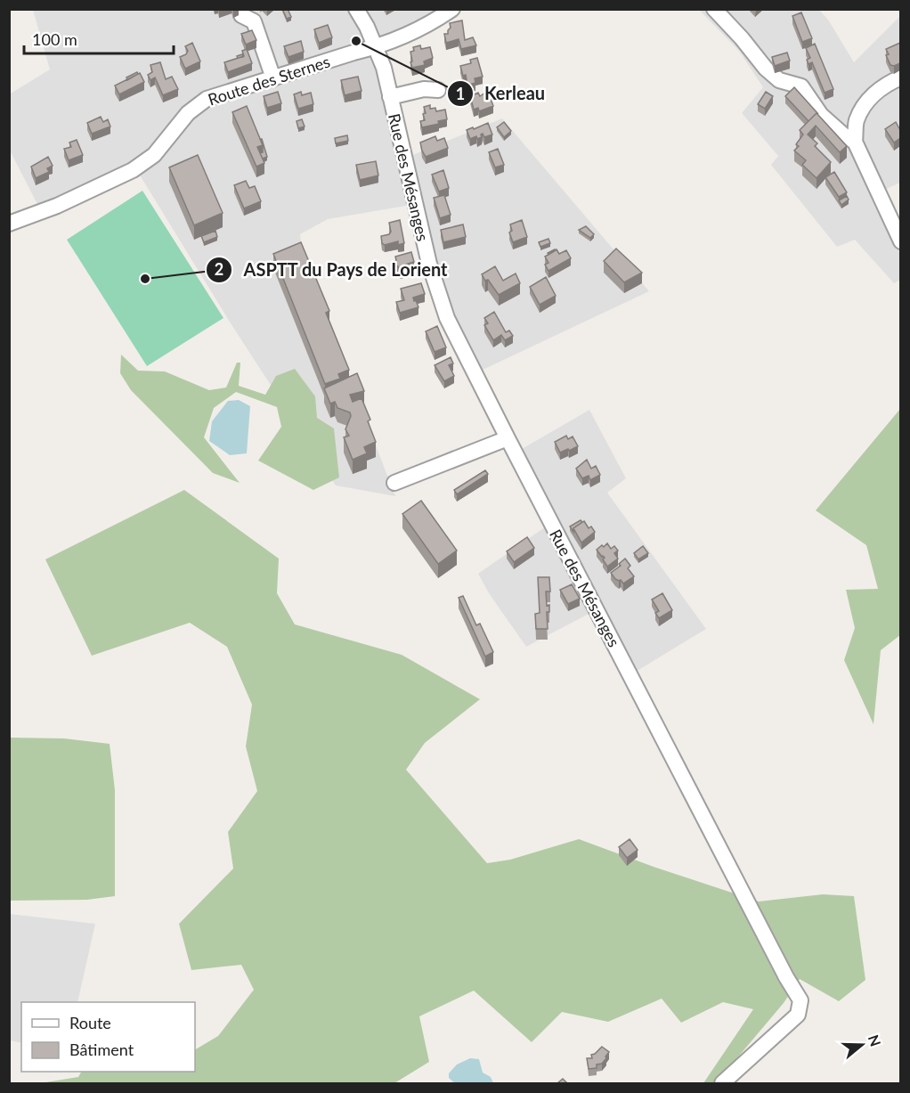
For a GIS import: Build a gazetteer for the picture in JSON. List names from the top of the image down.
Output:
{
  "streets": {
    "street": ["Route des Sternes", "Rue des Mésanges"]
  },
  "crossings": [
    ["Route des Sternes", "Rue des Mésanges"]
  ],
  "places": ["Kerleau", "ASPTT du Pays de Lorient"],
  "legend": ["Route", "Bâtiment"],
  "scale_bar": "100 m",
  "north": "right"
}
